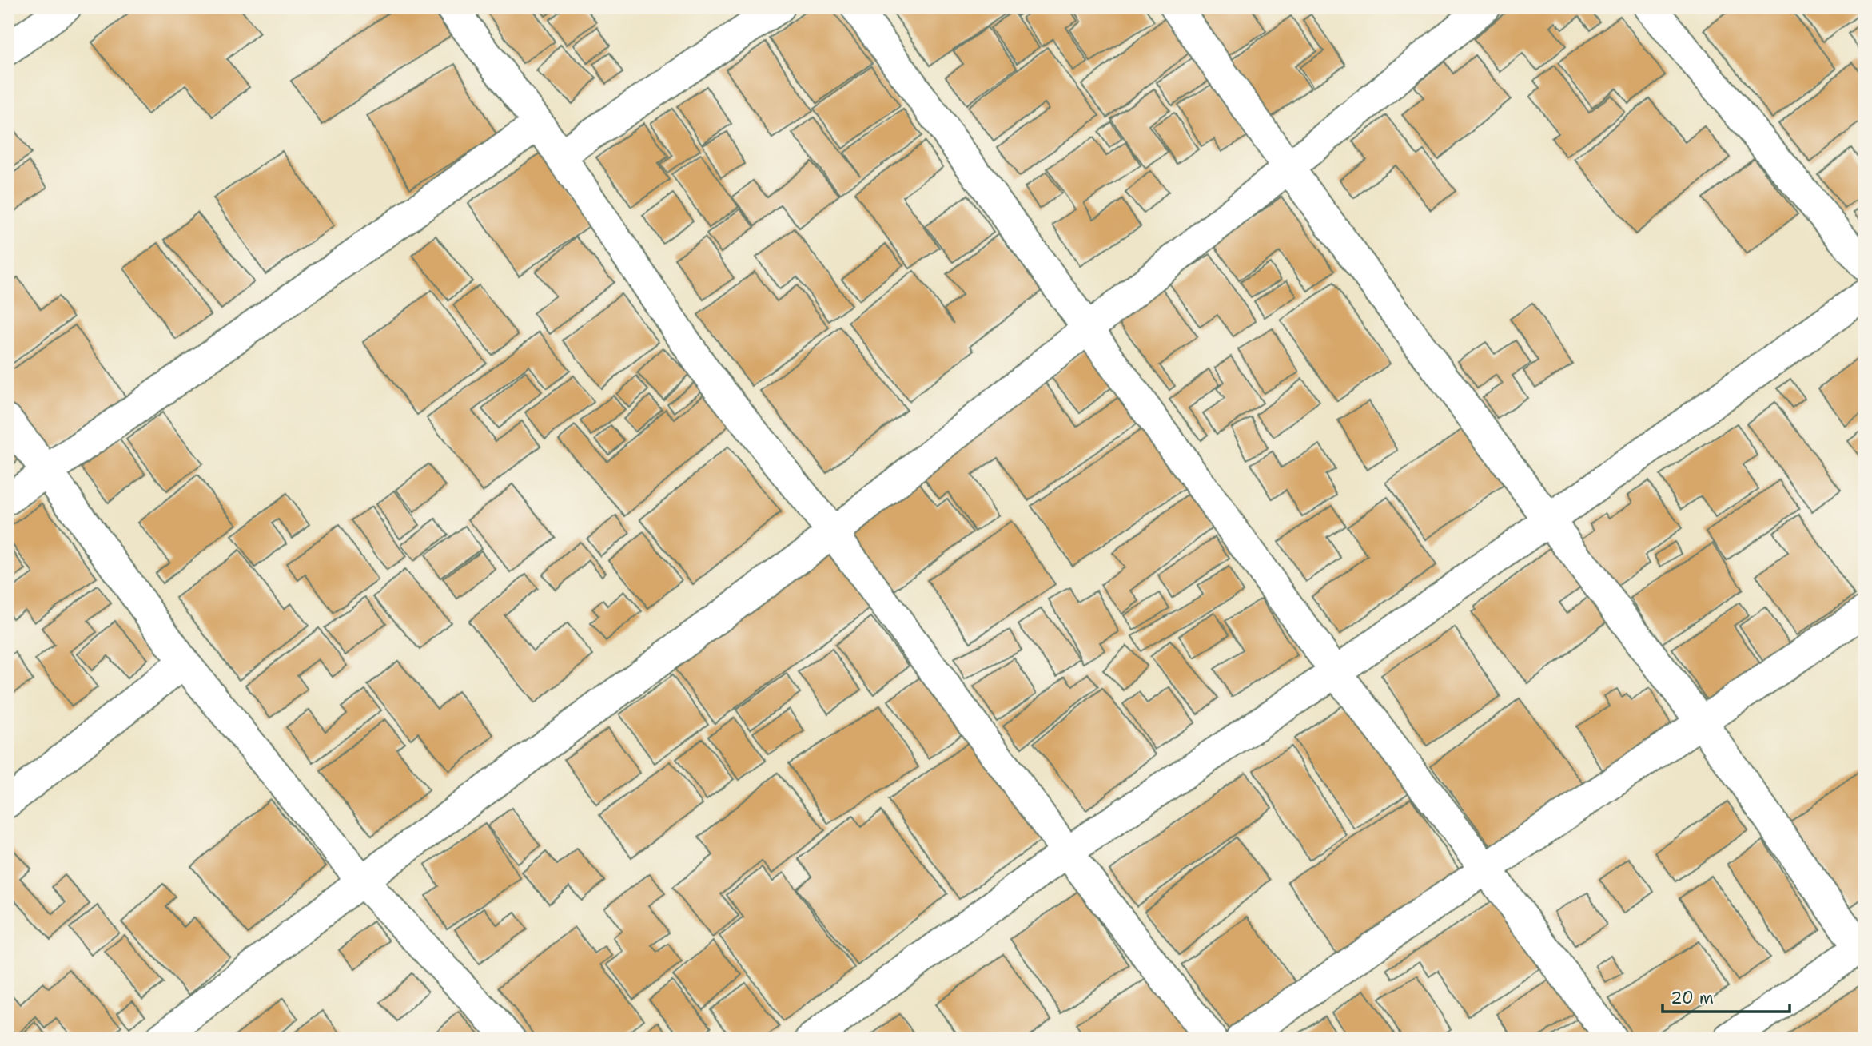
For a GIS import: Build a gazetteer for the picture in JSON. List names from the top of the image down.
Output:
{
  "scale_bar": "20 m"
}
